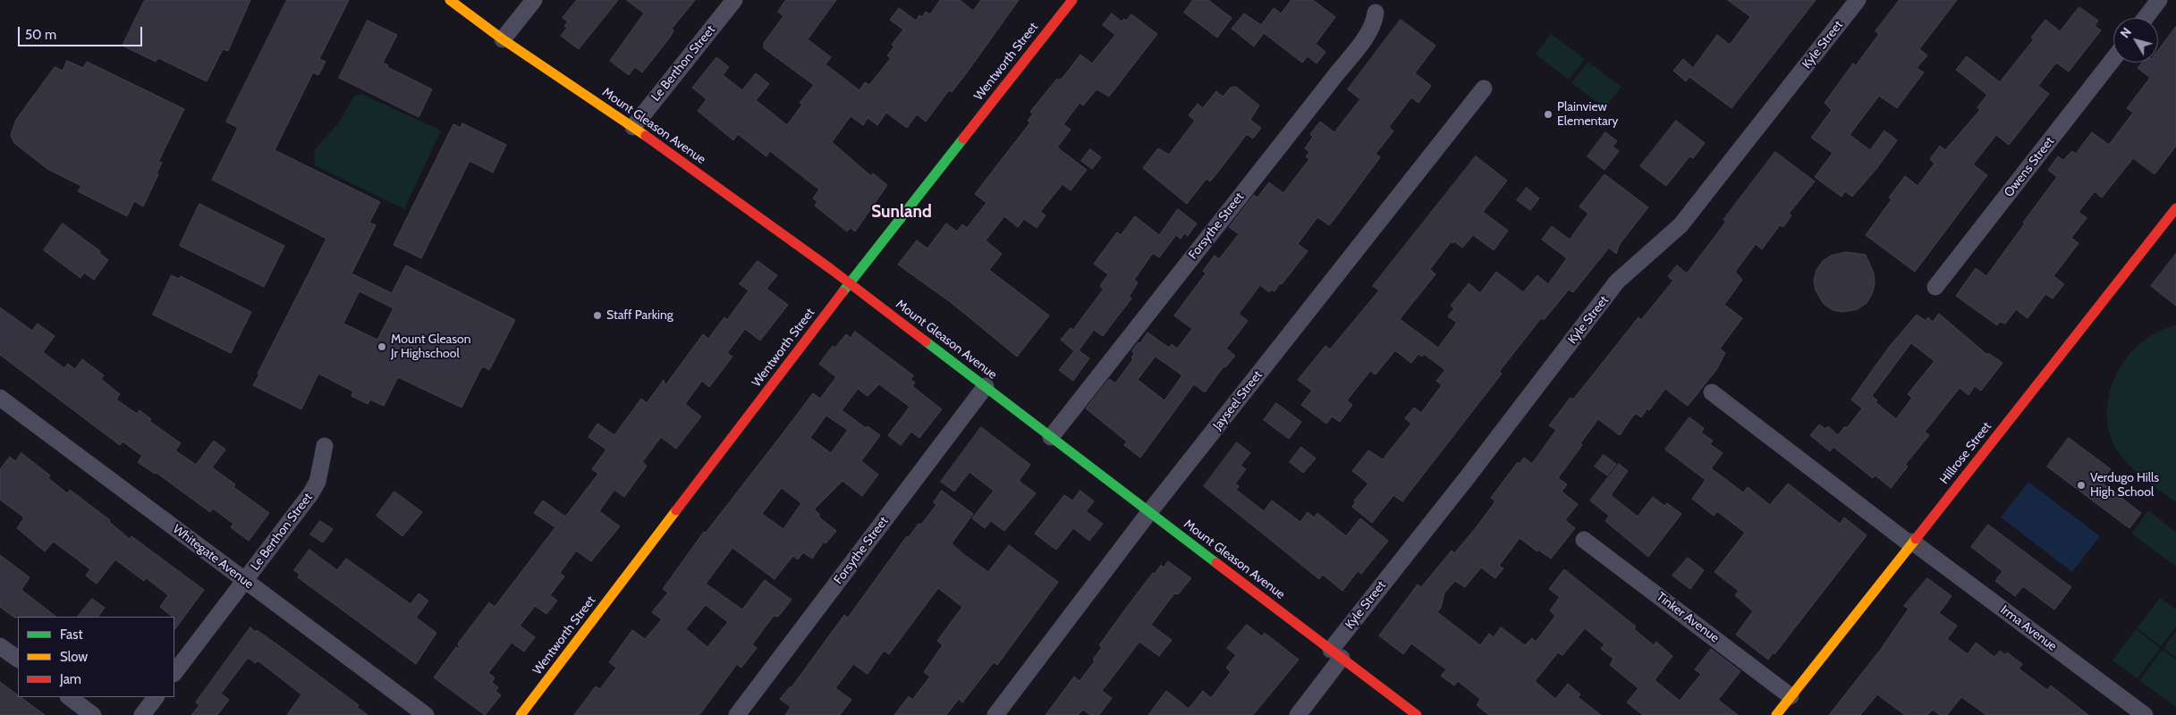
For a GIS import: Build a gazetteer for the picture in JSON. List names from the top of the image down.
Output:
{
  "streets": {
    "street": [
      "Kyle Street",
      "Wentworth Street",
      "Le Berthon Street",
      "Mount Gleason Avenue",
      "Owens Street",
      "Forsythe Street",
      "Jayseel Street",
      "Hillrose Street",
      "Whitegate Avenue",
      "Tinker Avenue",
      "Irma Avenue"
    ]
  },
  "crossings": [
    ["Kyle Street", "Mount Gleason Avenue"],
    ["Wentworth Street", "Mount Gleason Avenue"],
    ["Le Berthon Street", "Mount Gleason Avenue"],
    ["Le Berthon Street", "Whitegate Avenue"],
    ["Mount Gleason Avenue", "Forsythe Street"],
    ["Mount Gleason Avenue", "Jayseel Street"],
    ["Hillrose Street", "Tinker Avenue"],
    ["Hillrose Street", "Irma Avenue"]
  ],
  "districts": ["Sunland"],
  "places": [
    "Plainview Elementary",
    "Staff Parking",
    "Mount Gleason Jr Highschool",
    "Verdugo Hills High School"
  ],
  "legend": ["Fast", "Slow", "Jam"],
  "scale_bar": "50 m",
  "north": "top left"
}
